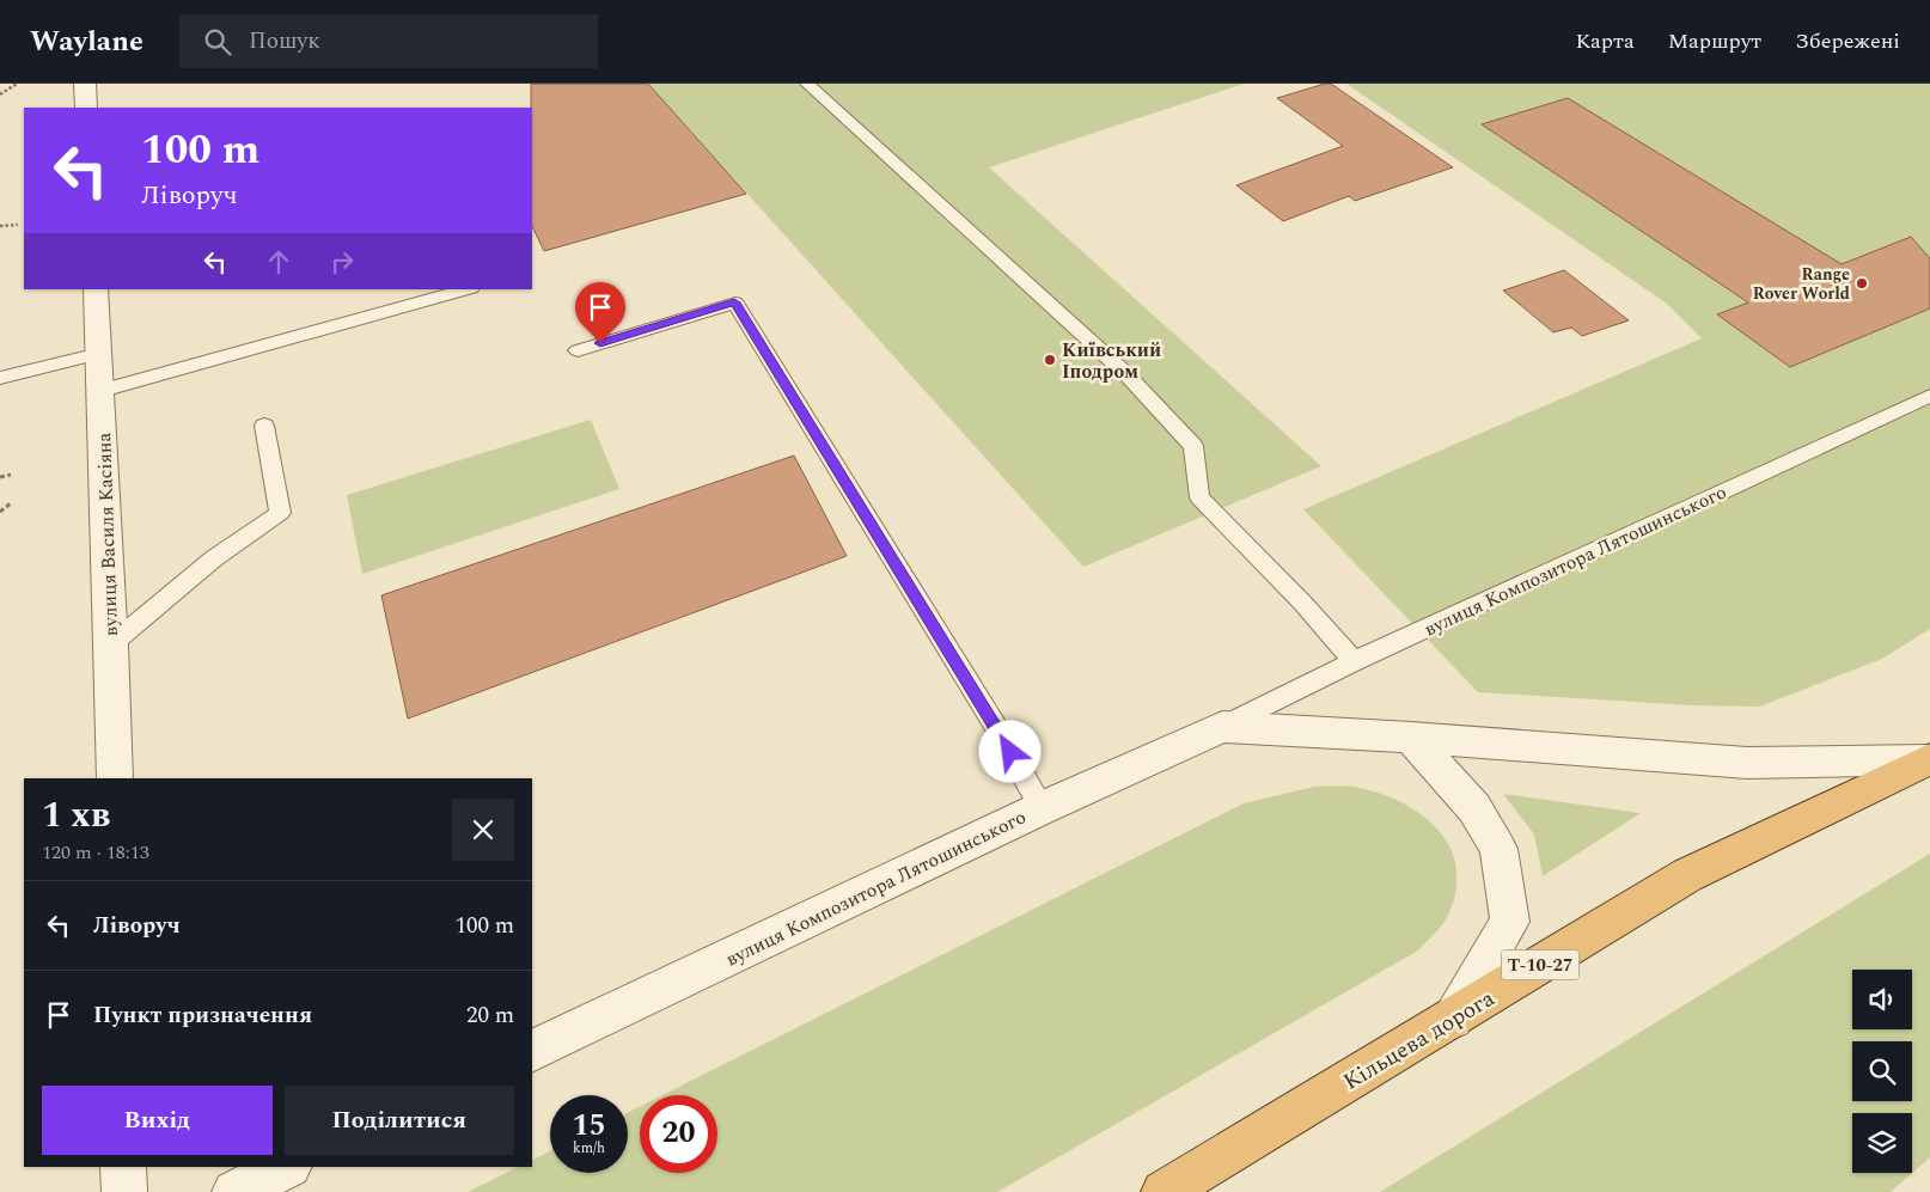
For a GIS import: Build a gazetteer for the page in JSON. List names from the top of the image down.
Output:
{
  "streets": {
    "highway": ["Т-10-27", "Кільцева дорога"],
    "street": ["вулиця Василя Касіяна", "вулиця Композитора Лятошинського"]
  },
  "crossings": [
    ["вулиця Композитора Лятошинського", "Кільцева дорога"]
  ],
  "places": ["Range Rover World", "Київський Іподром"],
  "page": {
    "header": "Waylane",
    "search": "Пошук",
    "nav": ["Карта", "Маршрут", "Збережені"],
    "turn": ["100 m", "Ліворуч"],
    "heading": ["1 хв", "120 m · 18:13"],
    "list": [
      {
        "name": "Ліворуч",
        "value": "100 m"
      },
      {
        "name": "Пункт призначення",
        "value": "20 m"
      }
    ],
    "buttons": ["Вихід", "Поділитися"],
    "speed": "15 km/h",
    "limit": "20"
  }
}
